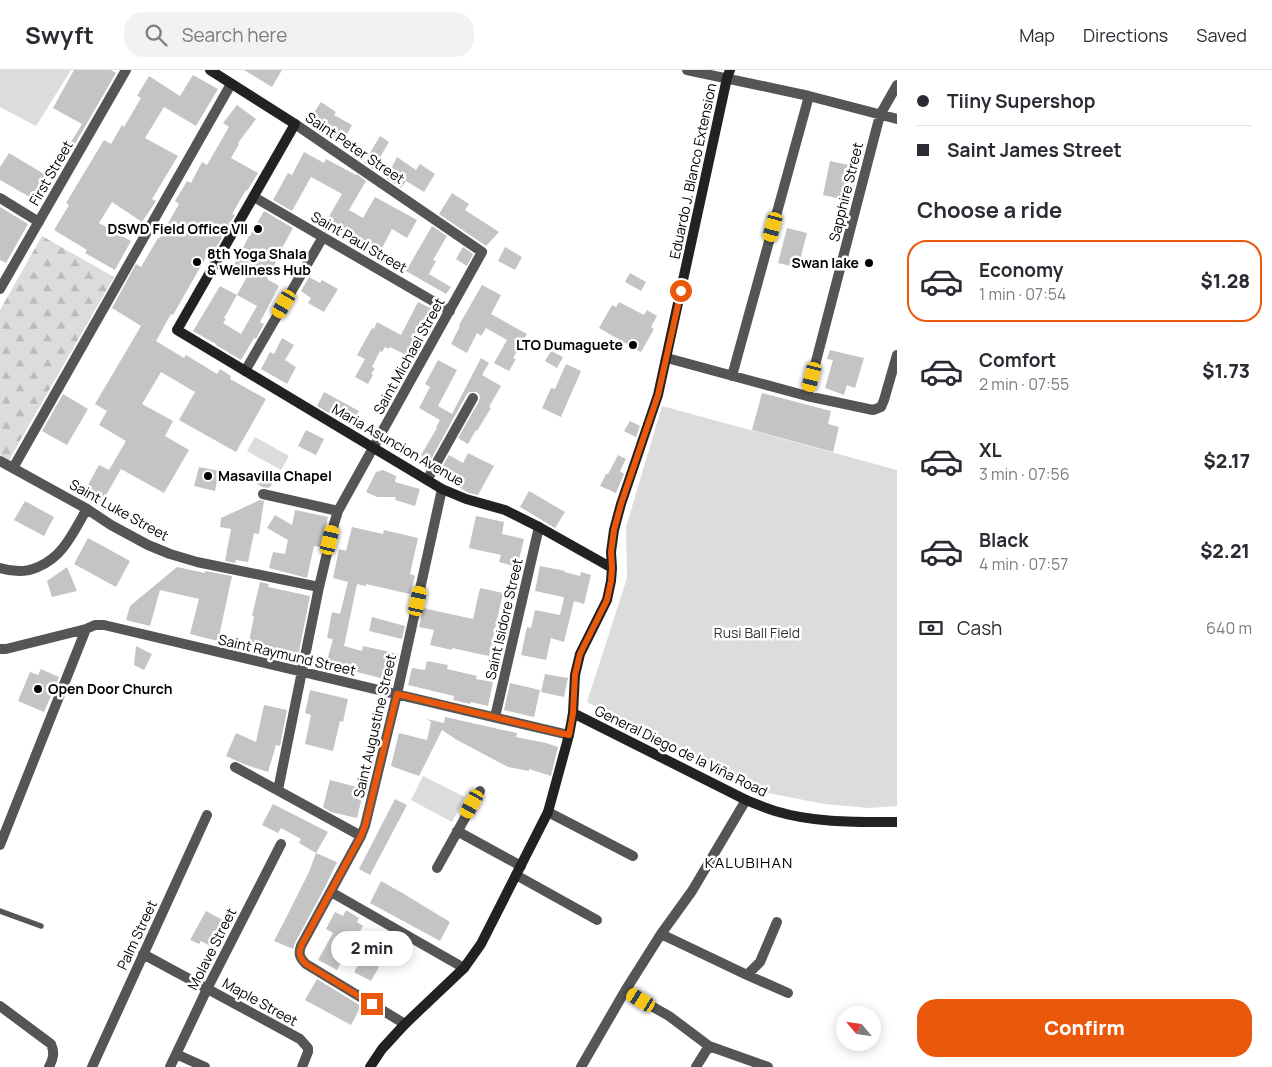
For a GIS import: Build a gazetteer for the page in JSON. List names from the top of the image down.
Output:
{
  "streets": {
    "street": [
      "Saint Peter Street",
      "Eduardo J. Blanco Extension",
      "First Street",
      "Sapphire Street",
      "Saint Paul Street",
      "Saint Michael Street",
      "Maria Asuncion Avenue",
      "Saint Luke Street",
      "Saint Isidore Street",
      "Saint Raymund Street",
      "Saint Augustine Street",
      "General Diego de la Viña Road",
      "Palm Street",
      "Molave Street",
      "Maple Street"
    ]
  },
  "crossings": [
    ["Saint Peter Street", "Saint Michael Street"],
    ["Eduardo J. Blanco Extension", "Maria Asuncion Avenue"],
    ["Eduardo J. Blanco Extension", "Saint Raymund Street"],
    ["Eduardo J. Blanco Extension", "Saint Augustine Street"],
    ["Eduardo J. Blanco Extension", "General Diego de la Viña Road"],
    ["Saint Paul Street", "Saint Michael Street"],
    ["Saint Paul Street", "Maria Asuncion Avenue"],
    ["Saint Michael Street", "Maria Asuncion Avenue"],
    ["Saint Michael Street", "Saint Luke Street"],
    ["Saint Michael Street", "Saint Raymund Street"],
    ["Maria Asuncion Avenue", "Saint Isidore Street"],
    ["Maria Asuncion Avenue", "Saint Augustine Street"],
    ["Saint Isidore Street", "Saint Raymund Street"],
    ["Saint Raymund Street", "Saint Augustine Street"],
    ["Palm Street", "Maple Street"],
    ["Molave Street", "Maple Street"]
  ],
  "districts": ["KALUBIHAN"],
  "parks": ["Rusi Ball Field"],
  "places": [
    "DSWD Field Office VII",
    "8th Yoga Shala & Wellness Hub",
    "Swan lake",
    "LTO Dumaguete",
    "Masavilla Chapel",
    "Open Door Church"
  ],
  "north": "top left",
  "page": {
    "header": "Swyft",
    "search": "Search here",
    "nav": ["Map", "Directions", "Saved"],
    "banner": ["Tiiny Supershop", "Saint James Street"],
    "heading": "Choose a ride",
    "list": [
      {
        "name": "Economy",
        "note": "1 min · 07:54",
        "value": "$1.28"
      },
      {
        "name": "Comfort",
        "note": "2 min · 07:55",
        "value": "$1.73"
      },
      {
        "name": "XL",
        "note": "3 min · 07:56",
        "value": "$2.17"
      },
      {
        "name": "Black",
        "note": "4 min · 07:57",
        "value": "$2.21"
      }
    ],
    "pay": ["Cash", "640 m"],
    "bubble": "2 min",
    "buttons": "Confirm"
  }
}
